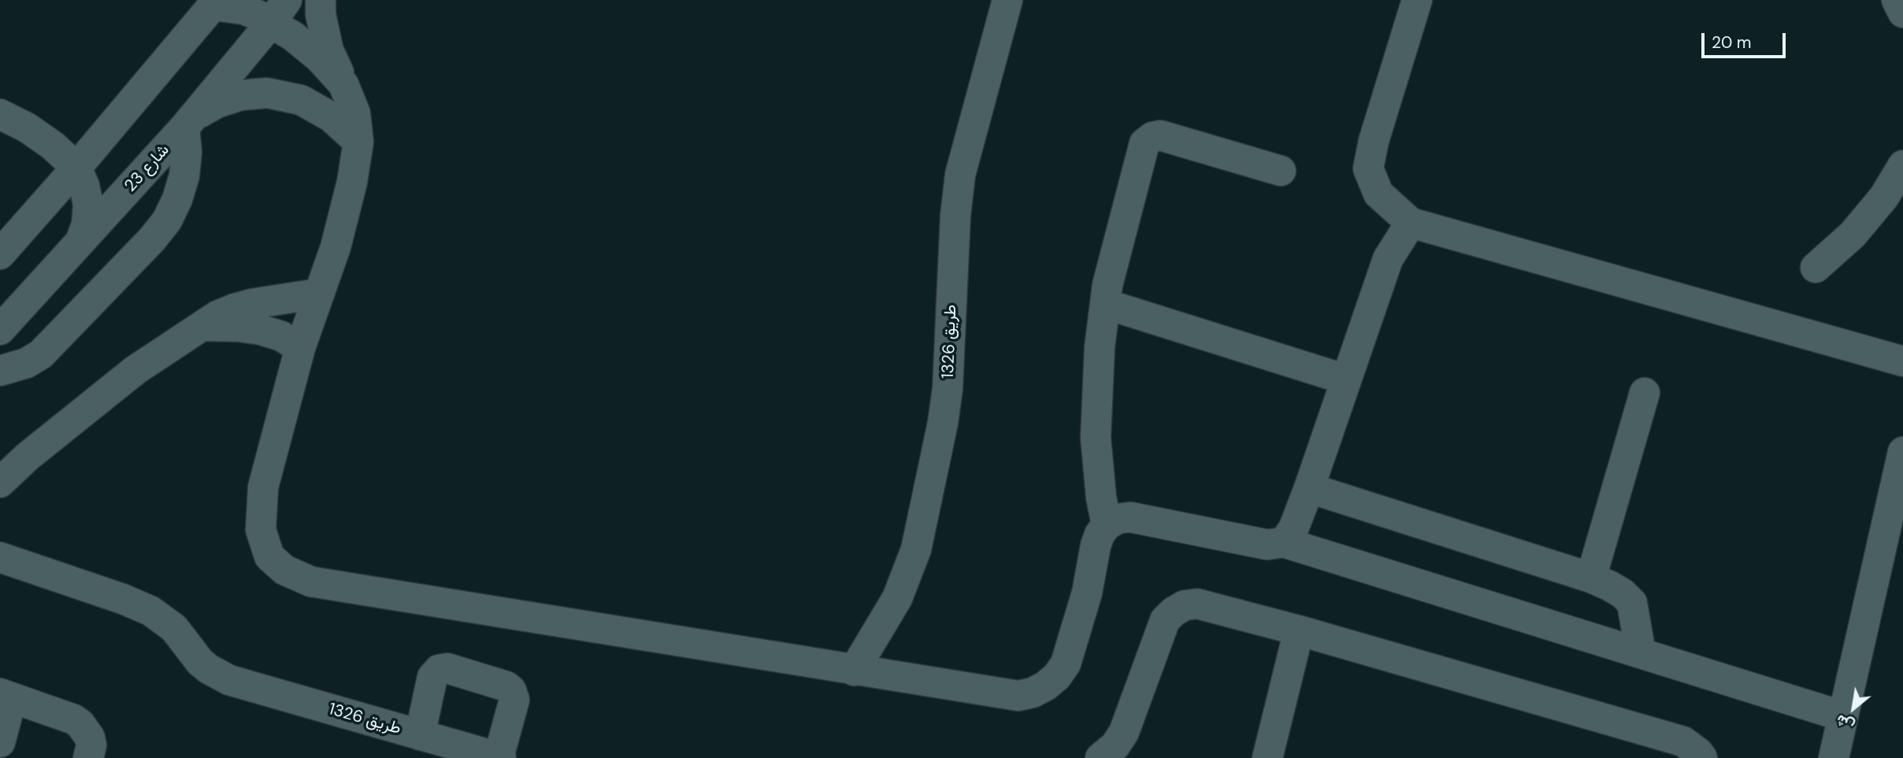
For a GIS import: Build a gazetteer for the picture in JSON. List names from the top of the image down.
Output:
{
  "streets": {
    "street": ["شارع 23", "طريق 1326"]
  },
  "scale_bar": "20 m",
  "north": "bottom left"
}
